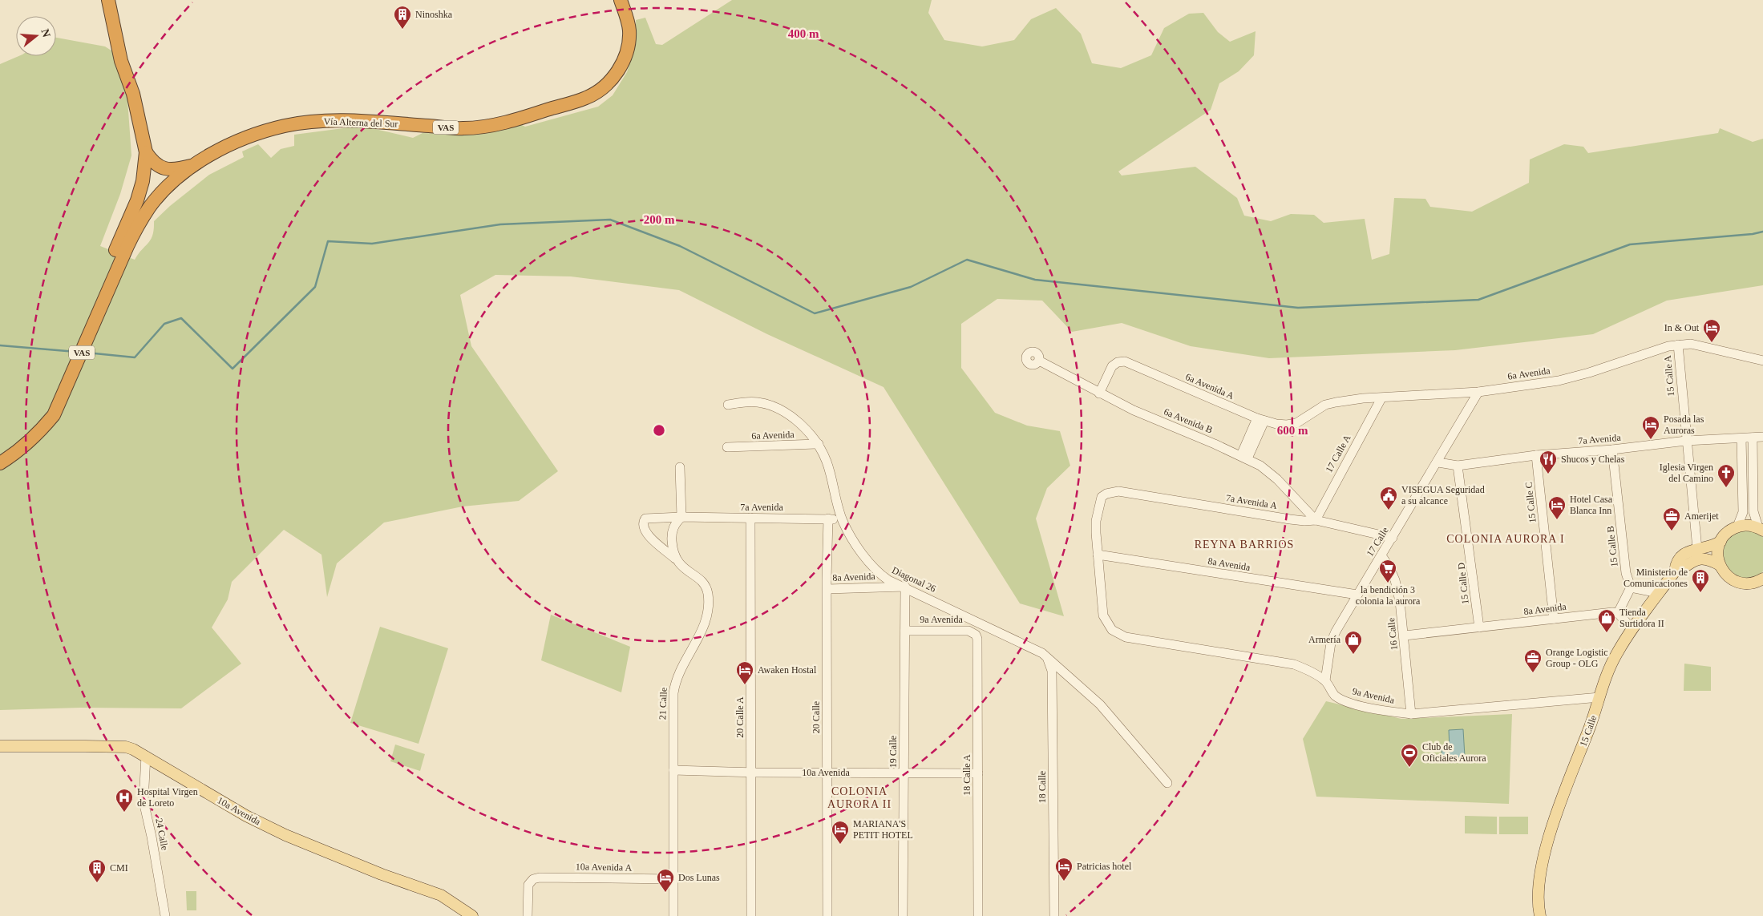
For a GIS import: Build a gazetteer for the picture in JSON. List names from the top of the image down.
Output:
{
  "streets": {
    "highway": ["Vía Alterna del Sur", "VAS"],
    "main road": ["15 Calle", "10a Avenida"],
    "street": [
      "6a Avenida",
      "15 Calle A",
      "6a Avenida A",
      "6a Avenida B",
      "7a Avenida",
      "17 Calle A",
      "7a Avenida A",
      "15 Calle C",
      "17 Calle",
      "15 Calle B",
      "8a Avenida",
      "Diagonal 26",
      "15 Calle D",
      "9a Avenida",
      "16 Calle",
      "21 Calle",
      "20 Calle A",
      "20 Calle",
      "19 Calle",
      "18 Calle A",
      "18 Calle",
      "24 Calle",
      "10a Avenida A"
    ]
  },
  "crossings": [
    ["6a Avenida", "15 Calle A"],
    ["6a Avenida", "6a Avenida A"],
    ["6a Avenida", "17 Calle A"],
    ["6a Avenida", "17 Calle"],
    ["6a Avenida", "Diagonal 26"],
    ["15 Calle A", "7a Avenida"],
    ["15 Calle A", "15 Calle"],
    ["6a Avenida A", "6a Avenida B"],
    ["6a Avenida B", "17 Calle A"],
    ["6a Avenida B", "7a Avenida A"],
    ["7a Avenida", "15 Calle C"],
    ["7a Avenida", "17 Calle"],
    ["7a Avenida", "15 Calle B"],
    ["7a Avenida", "Diagonal 26"],
    ["7a Avenida", "15 Calle D"],
    ["7a Avenida", "21 Calle"],
    ["7a Avenida", "20 Calle A"],
    ["7a Avenida", "20 Calle"],
    ["17 Calle A", "7a Avenida A"],
    ["7a Avenida A", "17 Calle"],
    ["7a Avenida A", "8a Avenida"],
    ["7a Avenida A", "9a Avenida"],
    ["15 Calle C", "8a Avenida"],
    ["17 Calle", "8a Avenida"],
    ["17 Calle", "9a Avenida"],
    ["17 Calle", "16 Calle"],
    ["8a Avenida", "Diagonal 26"],
    ["8a Avenida", "15 Calle D"],
    ["8a Avenida", "9a Avenida"],
    ["8a Avenida", "16 Calle"],
    ["8a Avenida", "20 Calle"],
    ["8a Avenida", "19 Calle"],
    ["Diagonal 26", "19 Calle"],
    ["Diagonal 26", "18 Calle"],
    ["9a Avenida", "16 Calle"],
    ["9a Avenida", "15 Calle"],
    ["9a Avenida", "19 Calle"],
    ["9a Avenida", "18 Calle A"],
    ["21 Calle", "10a Avenida"],
    ["21 Calle", "10a Avenida A"],
    ["20 Calle A", "10a Avenida"],
    ["20 Calle", "10a Avenida"],
    ["19 Calle", "10a Avenida"],
    ["10a Avenida", "18 Calle A"],
    ["10a Avenida", "24 Calle"]
  ],
  "districts": ["COLONIA AURORA I", "REYNA BARRIOS", "COLONIA AURORA II"],
  "places": {
    "building": ["Ninoshka", "Ministerio de Comunicaciones", "CMI"],
    "hotel": [
      "In & Out",
      "Posada las Auroras",
      "Hotel Casa Blanca Inn",
      "Awaken Hostal",
      "MARIANA'S PETIT HOTEL",
      "Patricias hotel",
      "Dos Lunas"
    ],
    "restaurant": ["Shucos y Chelas"],
    "church": ["Iglesia Virgen del Camino"],
    "public building": ["VISEGUA Seguridad a su alcance"],
    "office": ["Amerijet", "Orange Logistic Group - OLG"],
    "supermarket": ["la bendición 3 colonia la aurora"],
    "shop": ["Tienda Surtidora II", "Armería"],
    "sports": ["Club de Oficiales Aurora"],
    "hospital": ["Hospital Virgen de Loreto"]
  },
  "north": "right",
  "rings": ["400 m", "200 m", "600 m"]
}
